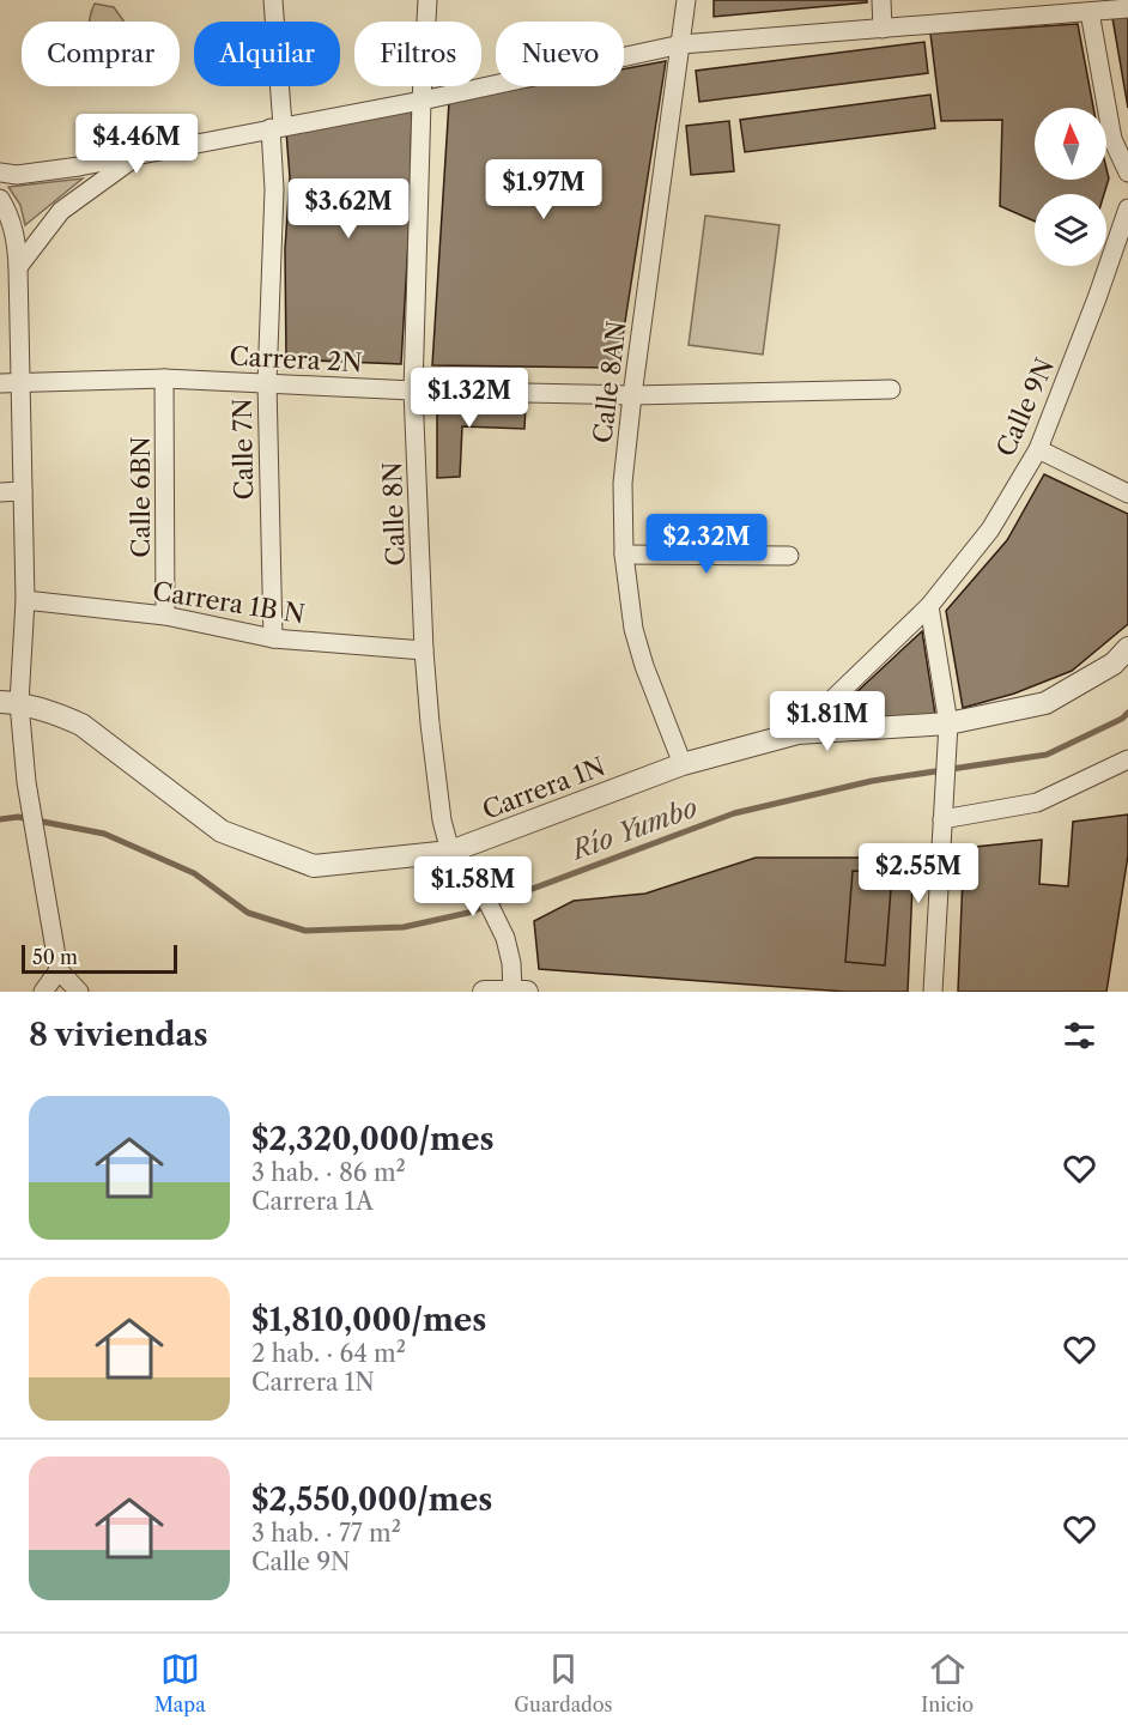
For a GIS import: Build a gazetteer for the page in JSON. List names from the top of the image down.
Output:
{
  "streets": {
    "street": [
      "Carrera 2N",
      "Calle 8AN",
      "Calle 9N",
      "Calle 7N",
      "Calle 6BN",
      "Calle 8N",
      "Carrera 1B N",
      "Carrera 1N"
    ]
  },
  "crossings": [
    ["Carrera 2N", "Calle 8AN"],
    ["Carrera 2N", "Calle 7N"],
    ["Carrera 2N", "Calle 6BN"],
    ["Carrera 2N", "Calle 8N"],
    ["Calle 8AN", "Carrera 1N"],
    ["Calle 9N", "Carrera 1N"],
    ["Calle 7N", "Carrera 1B N"],
    ["Calle 6BN", "Carrera 1B N"],
    ["Calle 8N", "Carrera 1B N"],
    ["Calle 8N", "Carrera 1N"]
  ],
  "water": ["Río Yumbo"],
  "scale_bar": "50 m",
  "north": "top",
  "page": {
    "chip": [
      "Comprar",
      "Alquilar",
      "Filtros",
      "Nuevo"
    ],
    "price": [
      "$4.46M",
      "$1.97M",
      "$3.62M",
      "$1.32M",
      "$2.32M",
      "$1.81M",
      "$2.55M",
      "$1.58M"
    ],
    "scale": "50 m",
    "heading": "8 viviendas",
    "list": [
      {
        "name": "$2,320,000/mes",
        "note": "3 hab. · 86 m² · Carrera 1A"
      },
      {
        "name": "$1,810,000/mes",
        "note": "2 hab. · 64 m² · Carrera 1N"
      },
      {
        "name": "$2,550,000/mes",
        "note": "3 hab. · 77 m² · Calle 9N"
      }
    ],
    "tabs": ["Mapa", "Guardados", "Inicio"]
  }
}
